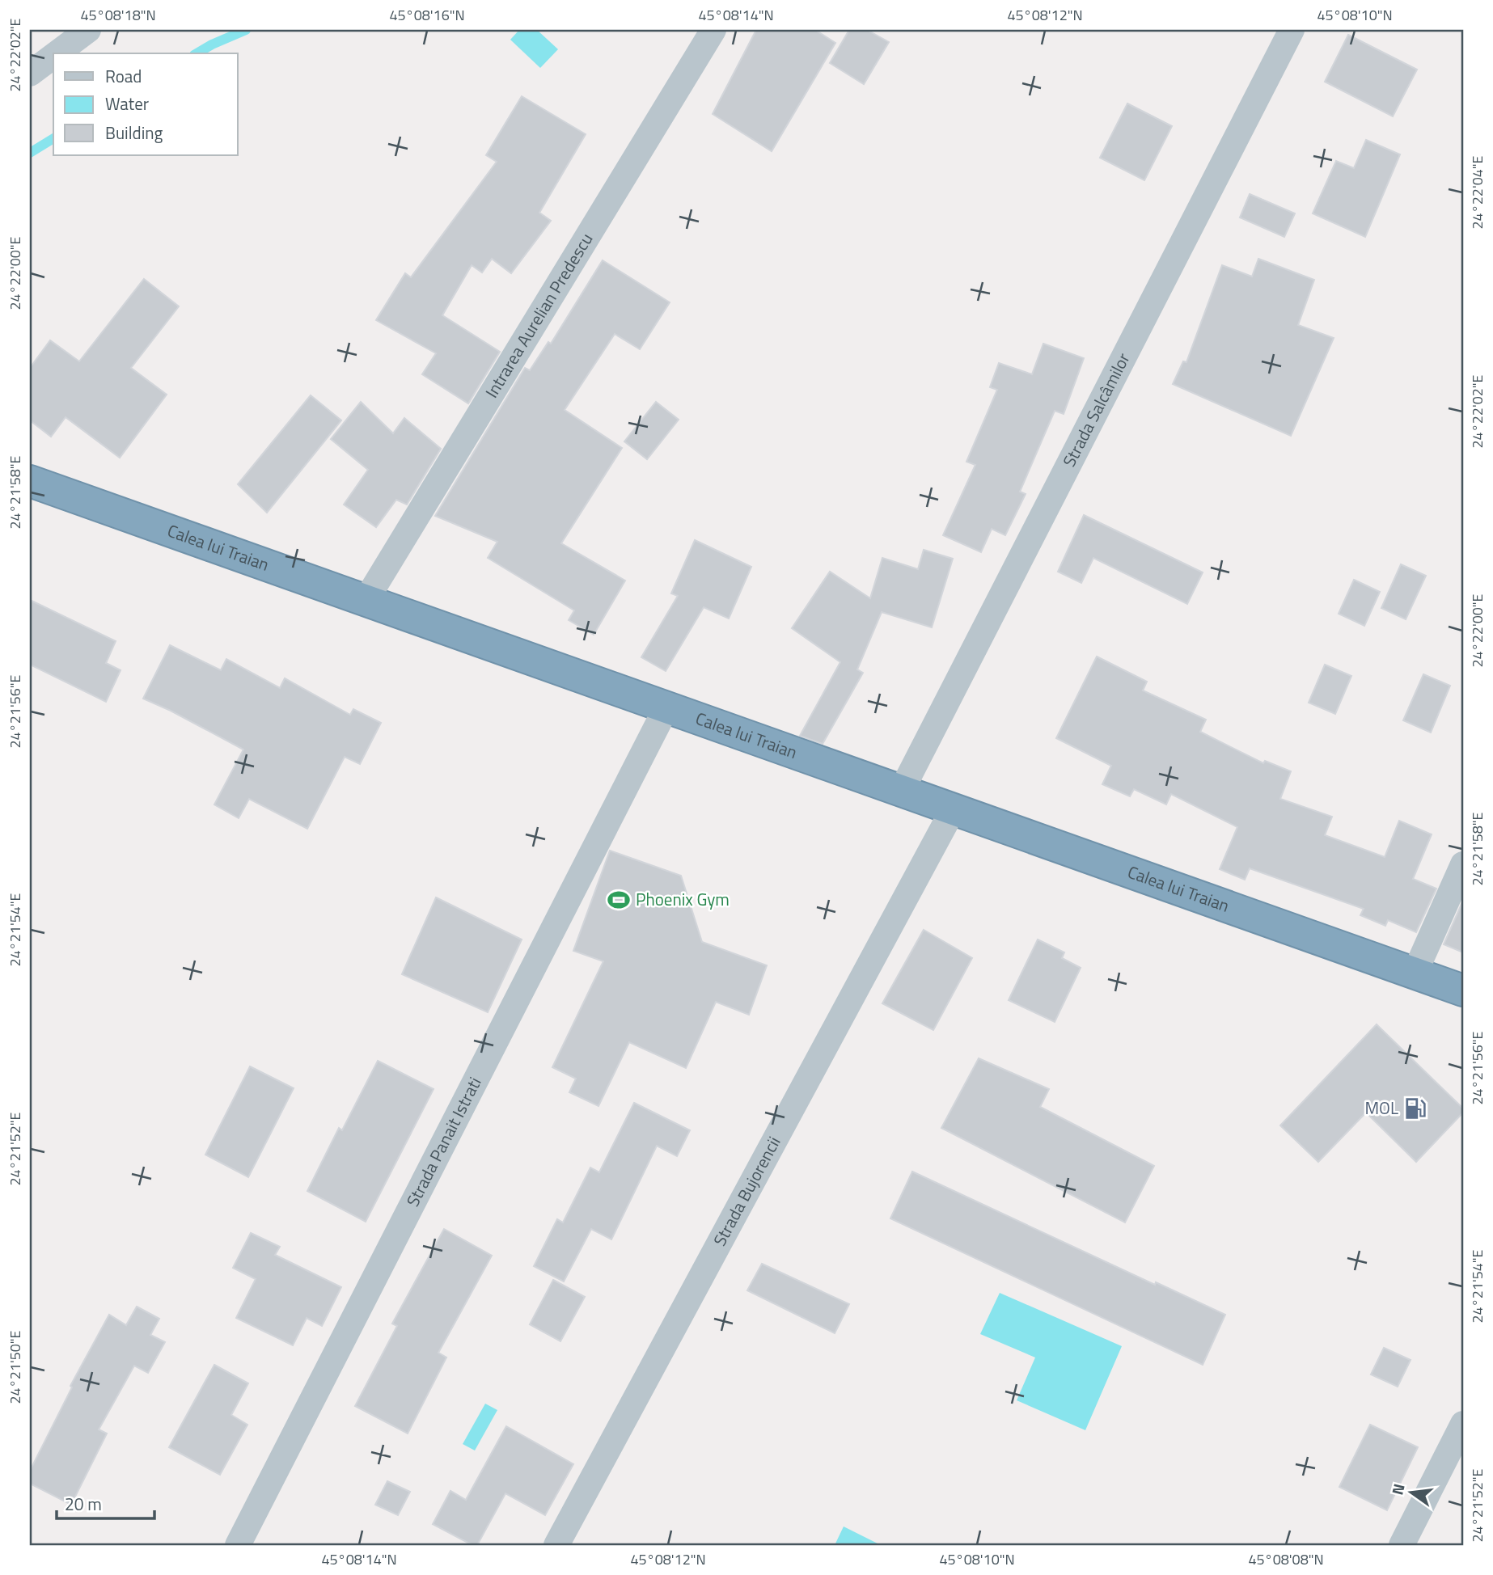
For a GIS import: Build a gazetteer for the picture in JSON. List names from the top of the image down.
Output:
{
  "streets": {
    "highway": ["Calea lui Traian"],
    "street": [
      "Intrarea Aurelian Predescu",
      "Strada Salcâmilor",
      "Strada Panait Istrati",
      "Strada Bujorencii"
    ]
  },
  "crossings": [
    ["Intrarea Aurelian Predescu", "Calea lui Traian"],
    ["Strada Salcâmilor", "Calea lui Traian"],
    ["Calea lui Traian", "Strada Panait Istrati"],
    ["Calea lui Traian", "Strada Bujorencii"]
  ],
  "places": {
    "sports": ["Phoenix Gym"],
    "fuel station": ["MOL"]
  },
  "legend": ["Road", "Water", "Building"],
  "scale_bar": "20 m",
  "north": "left",
  "coordinates": [
    "45°08'18\"N",
    "45°08'16\"N",
    "45°08'14\"N",
    "45°08'12\"N",
    "45°08'10\"N",
    "24°22'02\"E",
    "24°22'04\"E",
    "24°22'00\"E",
    "24°21'58\"E",
    "24°21'56\"E",
    "24°21'54\"E",
    "24°21'52\"E",
    "24°21'50\"E",
    "45°08'08\"N"
  ]
}
